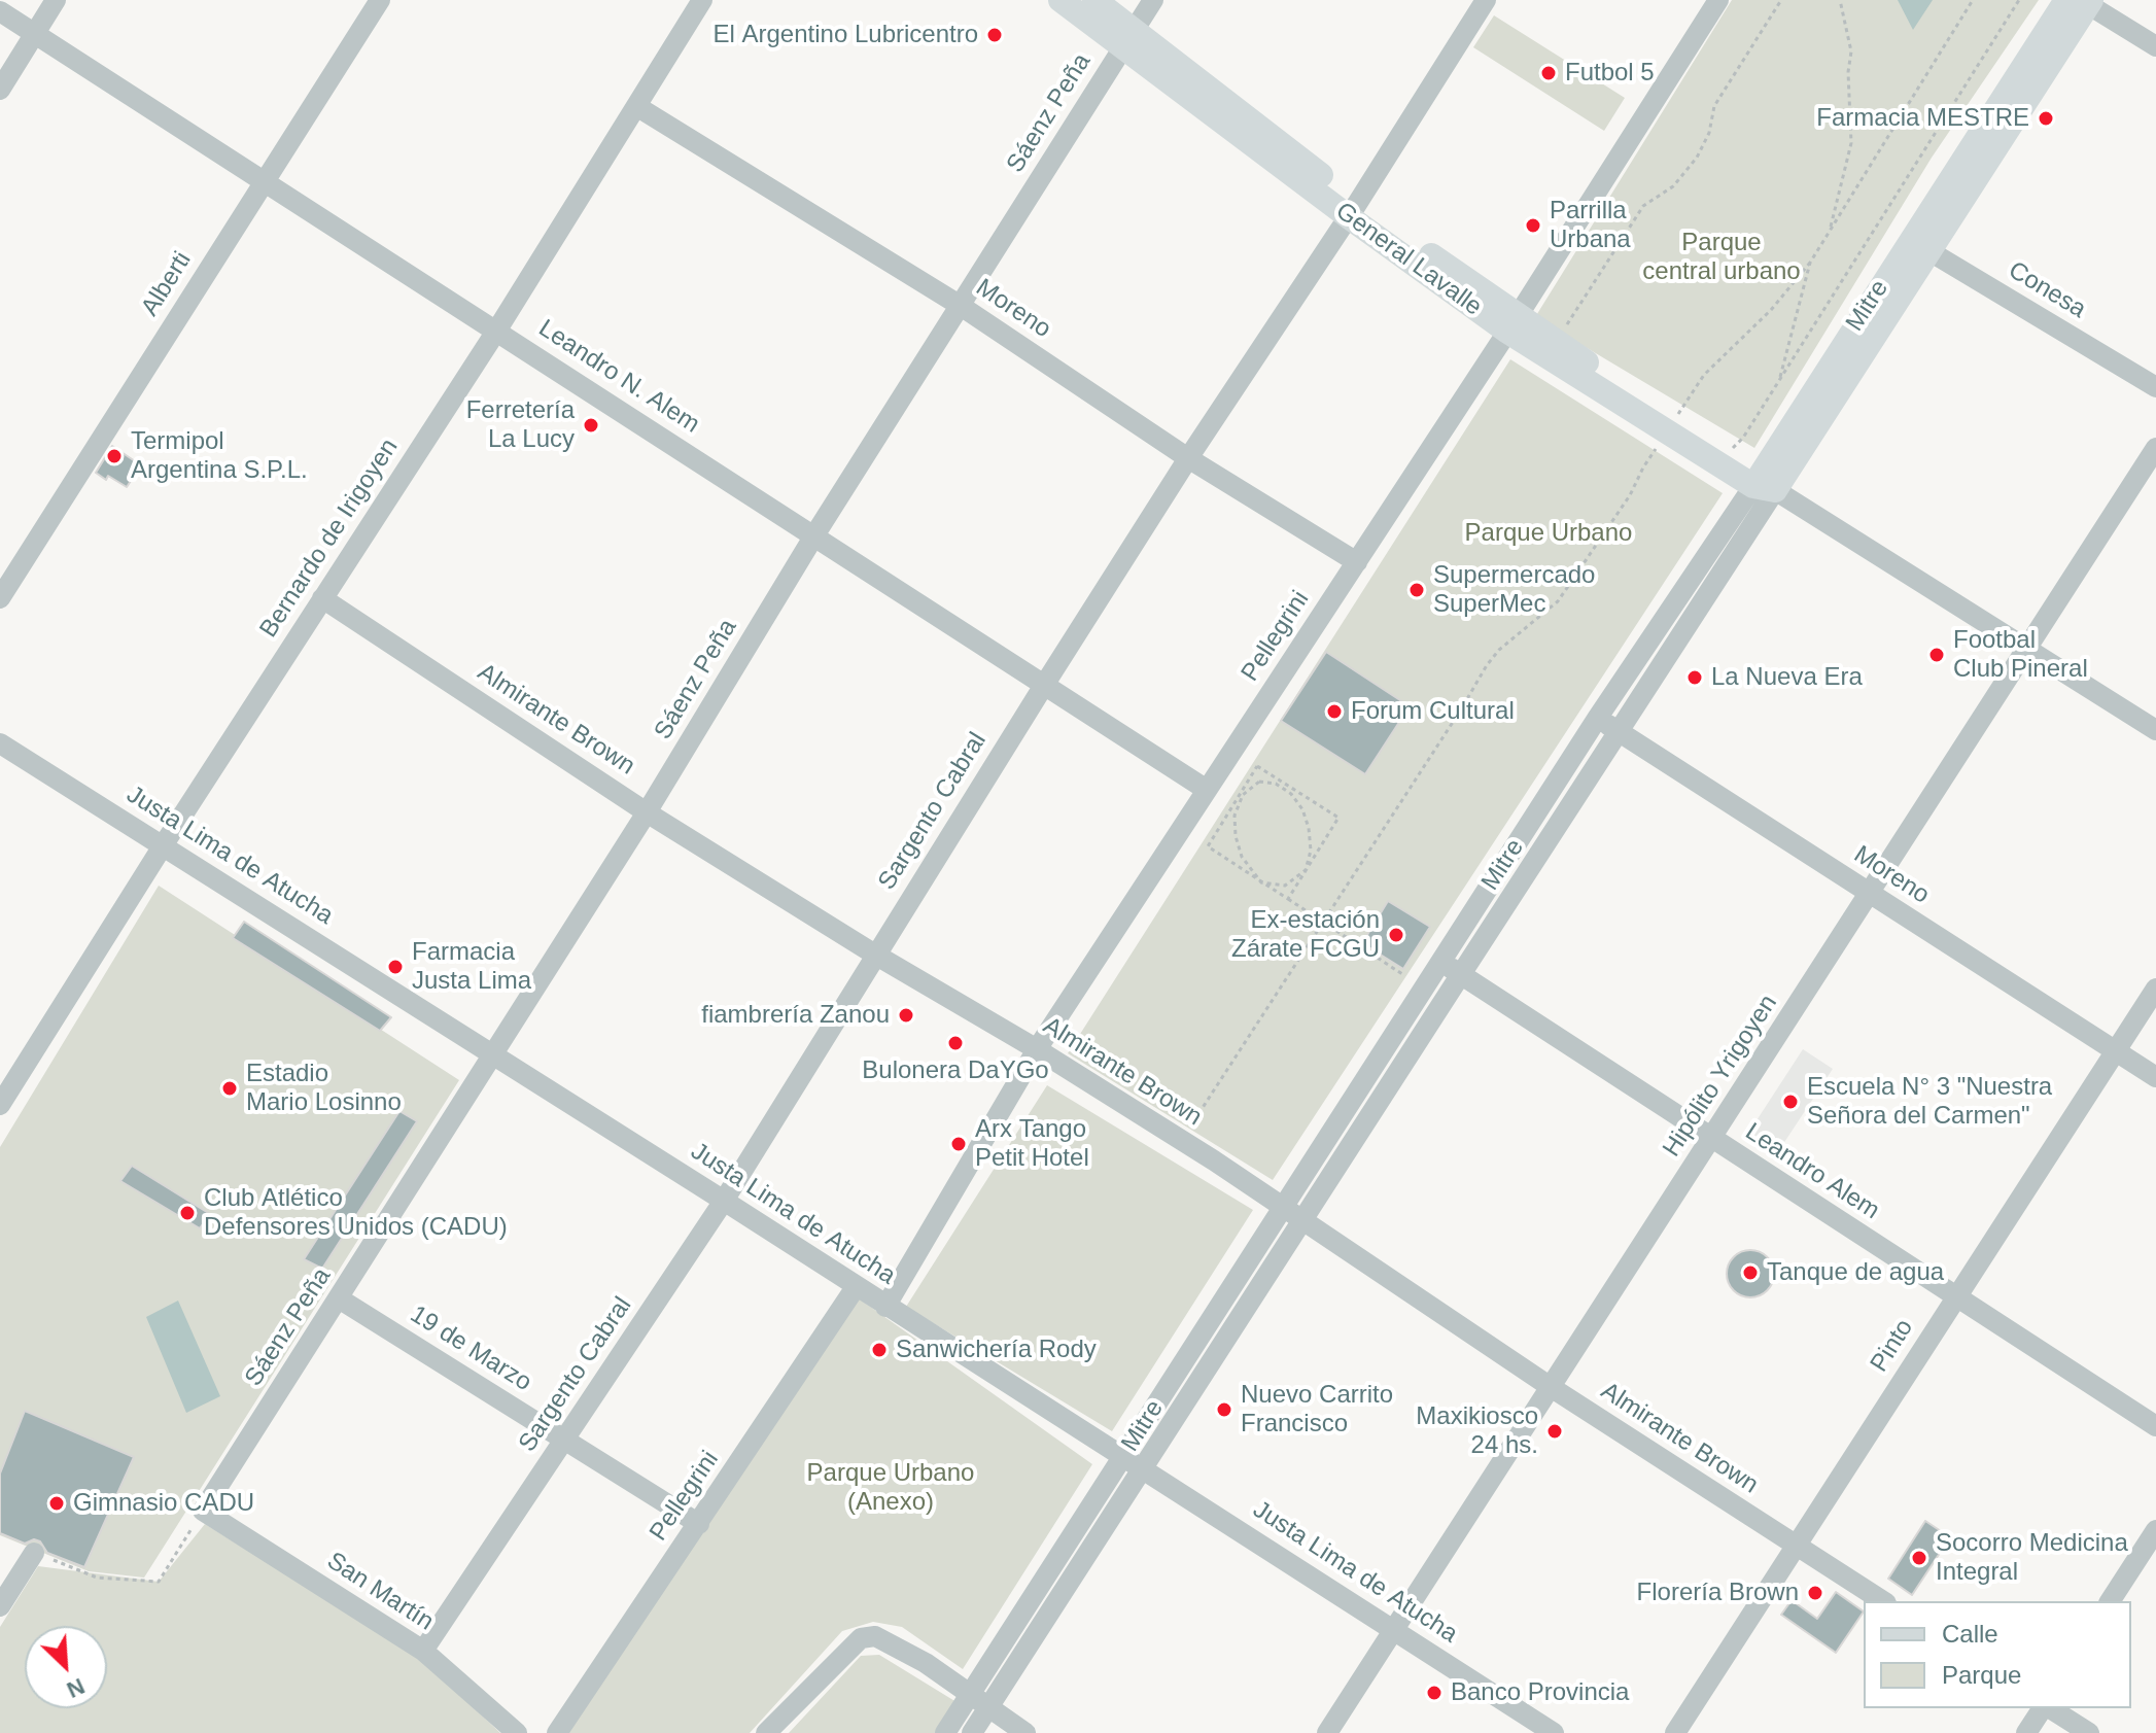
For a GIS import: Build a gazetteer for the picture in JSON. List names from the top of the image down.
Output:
{
  "streets": {
    "main road": ["General Lavalle", "Mitre"],
    "street": [
      "Sáenz Peña",
      "Alberti",
      "Conesa",
      "Moreno",
      "Leandro N. Alem",
      "Bernardo de Irigoyen",
      "Pellegrini",
      "Almirante Brown",
      "Sargento Cabral",
      "Justa Lima de Atucha",
      "Hipólito Yrigoyen",
      "Leandro Alem",
      "Pinto",
      "19 de Marzo",
      "San Martín"
    ]
  },
  "crossings": [
    ["Sáenz Peña", "General Lavalle"],
    ["Sáenz Peña", "Moreno"],
    ["Sáenz Peña", "Leandro N. Alem"],
    ["Sáenz Peña", "Almirante Brown"],
    ["Sáenz Peña", "Justa Lima de Atucha"],
    ["Sáenz Peña", "19 de Marzo"],
    ["Sáenz Peña", "San Martín"],
    ["General Lavalle", "Mitre"],
    ["General Lavalle", "Pellegrini"],
    ["General Lavalle", "Sargento Cabral"],
    ["General Lavalle", "Hipólito Yrigoyen"],
    ["Alberti", "Leandro N. Alem"],
    ["Conesa", "Mitre"],
    ["Mitre", "Moreno"],
    ["Mitre", "Almirante Brown"],
    ["Mitre", "Justa Lima de Atucha"],
    ["Mitre", "Leandro Alem"],
    ["Moreno", "Bernardo de Irigoyen"],
    ["Moreno", "Pellegrini"],
    ["Moreno", "Sargento Cabral"],
    ["Moreno", "Hipólito Yrigoyen"],
    ["Moreno", "Pinto"],
    ["Leandro N. Alem", "Bernardo de Irigoyen"],
    ["Leandro N. Alem", "Pellegrini"],
    ["Leandro N. Alem", "Sargento Cabral"],
    ["Bernardo de Irigoyen", "Almirante Brown"],
    ["Bernardo de Irigoyen", "Justa Lima de Atucha"],
    ["Pellegrini", "Almirante Brown"],
    ["Pellegrini", "Justa Lima de Atucha"],
    ["Pellegrini", "19 de Marzo"],
    ["Almirante Brown", "Sargento Cabral"],
    ["Almirante Brown", "Hipólito Yrigoyen"],
    ["Almirante Brown", "Pinto"],
    ["Sargento Cabral", "Justa Lima de Atucha"],
    ["Sargento Cabral", "19 de Marzo"],
    ["Sargento Cabral", "San Martín"],
    ["Justa Lima de Atucha", "Hipólito Yrigoyen"],
    ["Hipólito Yrigoyen", "Leandro Alem"],
    ["Leandro Alem", "Pinto"]
  ],
  "parks": ["Parque central urbano", "Parque Urbano", "Parque Urbano (Anexo)"],
  "places": [
    "El Argentino Lubricentro",
    "Futbol 5",
    "Farmacia MESTRE",
    "Parrilla Urbana",
    "Ferretería La Lucy",
    "Termipol Argentina S.P.L.",
    "Supermercado SuperMec",
    "Footbal Club Pineral",
    "La Nueva Era",
    "Forum Cultural",
    "Ex-estación Zárate FCGU",
    "Farmacia Justa Lima",
    "fiambrería Zanou",
    "Bulonera DaYGo",
    "Estadio Mario Losinno",
    "Escuela N° 3 \"Nuestra Señora del Carmen\"",
    "Arx Tango Petit Hotel",
    "Club Atlético Defensores Unidos (CADU)",
    "Tanque de agua",
    "Sanwichería Rody",
    "Nuevo Carrito Francisco",
    "Maxikiosco 24 hs.",
    "Gimnasio CADU",
    "Socorro Medicina Integral",
    "Florería Brown",
    "Banco Provincia"
  ],
  "legend": ["Calle", "Parque"],
  "north": "bottom right"
}
